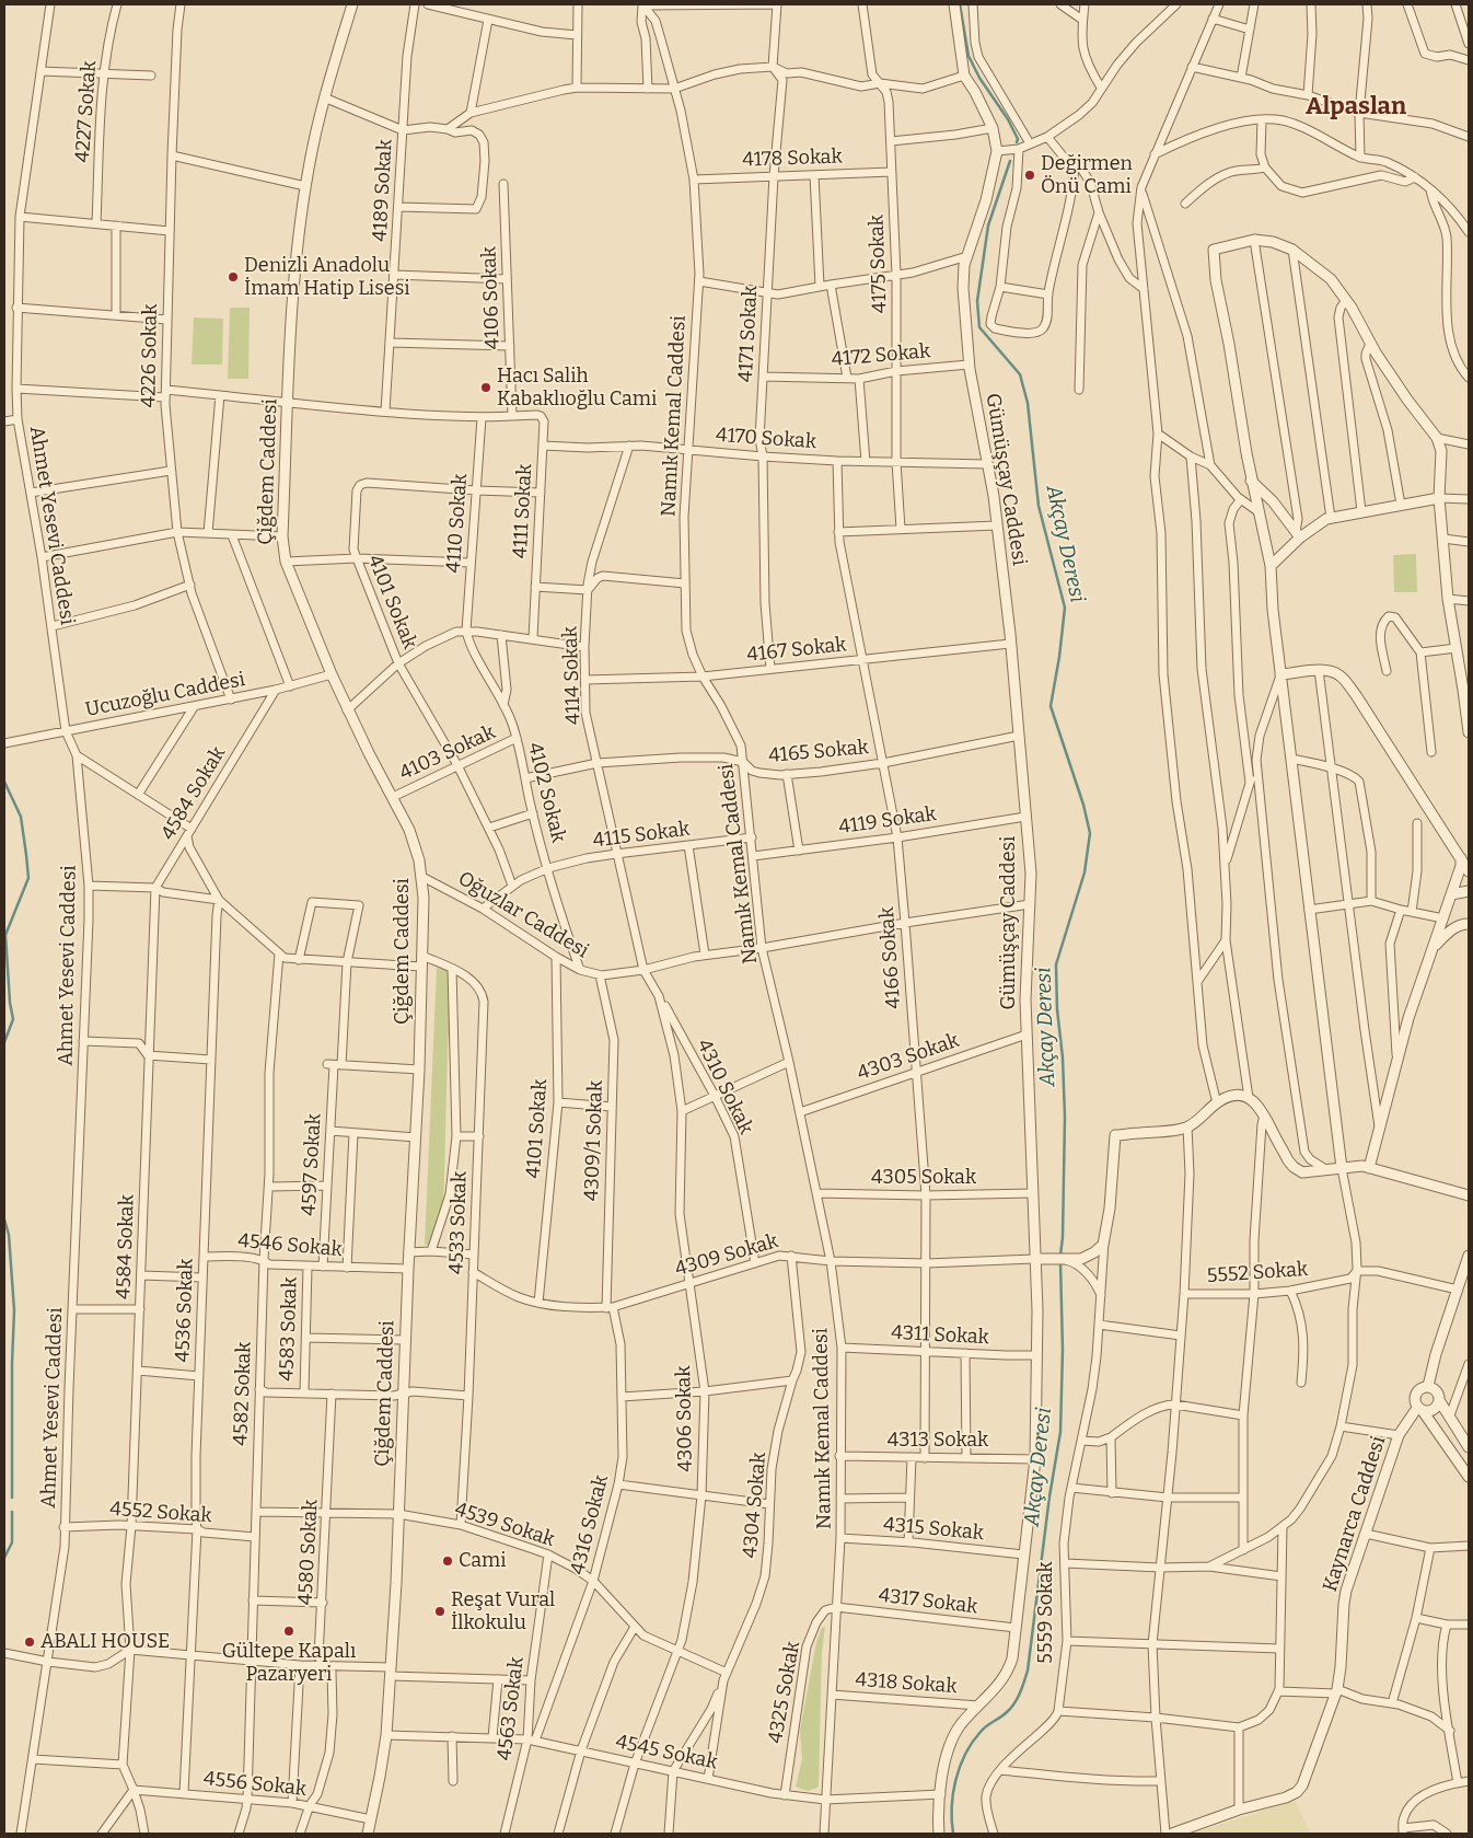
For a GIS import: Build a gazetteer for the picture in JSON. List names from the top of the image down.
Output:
{
  "streets": {
    "street": [
      "4227 Sokak",
      "4178 Sokak",
      "4189 Sokak",
      "4175 Sokak",
      "4106 Sokak",
      "4171 Sokak",
      "4226 Sokak",
      "4172 Sokak",
      "Namık Kemal Caddesi",
      "4170 Sokak",
      "Çiğdem Caddesi",
      "Gümüşçay Caddesi",
      "4111 Sokak",
      "4110 Sokak",
      "Ahmet Yesevi Caddesi",
      "4101 Sokak",
      "4167 Sokak",
      "4114 Sokak",
      "Ucuzoğlu Caddesi",
      "4165 Sokak",
      "4103 Sokak",
      "4102 Sokak",
      "4584 Sokak",
      "4119 Sokak",
      "4115 Sokak",
      "Oğuzlar Caddesi",
      "4166 Sokak",
      "4303 Sokak",
      "4310 Sokak",
      "4309/1 Sokak",
      "4597 Sokak",
      "4305 Sokak",
      "4533 Sokak",
      "4546 Sokak",
      "4309 Sokak",
      "5552 Sokak",
      "4536 Sokak",
      "4583 Sokak",
      "4311 Sokak",
      "4582 Sokak",
      "4306 Sokak",
      "4313 Sokak",
      "4304 Sokak",
      "4552 Sokak",
      "Kaynarca Caddesi",
      "4539 Sokak",
      "4316 Sokak",
      "4315 Sokak",
      "4580 Sokak",
      "4317 Sokak",
      "5559 Sokak",
      "4318 Sokak",
      "4325 Sokak",
      "4563 Sokak",
      "4545 Sokak",
      "4556 Sokak"
    ]
  },
  "crossings": [
    ["4178 Sokak", "4175 Sokak"],
    ["4178 Sokak", "4171 Sokak"],
    ["4178 Sokak", "Namık Kemal Caddesi"],
    ["4175 Sokak", "4172 Sokak"],
    ["4175 Sokak", "4170 Sokak"],
    ["4106 Sokak", "4111 Sokak"],
    ["4171 Sokak", "4172 Sokak"],
    ["4171 Sokak", "4170 Sokak"],
    ["4171 Sokak", "4167 Sokak"],
    ["4226 Sokak", "Ucuzoğlu Caddesi"],
    ["4172 Sokak", "Gümüşçay Caddesi"],
    ["Namık Kemal Caddesi", "4170 Sokak"],
    ["Namık Kemal Caddesi", "4167 Sokak"],
    ["Namık Kemal Caddesi", "4165 Sokak"],
    ["Namık Kemal Caddesi", "4119 Sokak"],
    ["Namık Kemal Caddesi", "4115 Sokak"],
    ["Namık Kemal Caddesi", "Oğuzlar Caddesi"],
    ["Namık Kemal Caddesi", "4303 Sokak"],
    ["Namık Kemal Caddesi", "4305 Sokak"],
    ["Namık Kemal Caddesi", "4309 Sokak"],
    ["Namık Kemal Caddesi", "4311 Sokak"],
    ["Namık Kemal Caddesi", "4313 Sokak"],
    ["Namık Kemal Caddesi", "4315 Sokak"],
    ["Namık Kemal Caddesi", "4317 Sokak"],
    ["Namık Kemal Caddesi", "4318 Sokak"],
    ["Namık Kemal Caddesi", "4325 Sokak"],
    ["Namık Kemal Caddesi", "4545 Sokak"],
    ["4170 Sokak", "Gümüşçay Caddesi"],
    ["4170 Sokak", "4111 Sokak"],
    ["4170 Sokak", "4114 Sokak"],
    ["4170 Sokak", "4166 Sokak"],
    ["Çiğdem Caddesi", "Ucuzoğlu Caddesi"],
    ["Çiğdem Caddesi", "4103 Sokak"],
    ["Çiğdem Caddesi", "Oğuzlar Caddesi"],
    ["Çiğdem Caddesi", "4533 Sokak"],
    ["Çiğdem Caddesi", "4546 Sokak"],
    ["Çiğdem Caddesi", "4539 Sokak"],
    ["Çiğdem Caddesi", "4545 Sokak"],
    ["Çiğdem Caddesi", "4556 Sokak"],
    ["Gümüşçay Caddesi", "4167 Sokak"],
    ["Gümüşçay Caddesi", "4165 Sokak"],
    ["Gümüşçay Caddesi", "4119 Sokak"],
    ["Gümüşçay Caddesi", "Oğuzlar Caddesi"],
    ["Gümüşçay Caddesi", "4303 Sokak"],
    ["Gümüşçay Caddesi", "4305 Sokak"],
    ["Gümüşçay Caddesi", "4309 Sokak"],
    ["Gümüşçay Caddesi", "4311 Sokak"],
    ["Gümüşçay Caddesi", "4313 Sokak"],
    ["Gümüşçay Caddesi", "4315 Sokak"],
    ["Gümüşçay Caddesi", "4317 Sokak"],
    ["Gümüşçay Caddesi", "4318 Sokak"],
    ["Gümüşçay Caddesi", "4545 Sokak"],
    ["4111 Sokak", "4101 Sokak"],
    ["4110 Sokak", "4101 Sokak"],
    ["4110 Sokak", "4102 Sokak"],
    ["Ahmet Yesevi Caddesi", "Ucuzoğlu Caddesi"],
    ["Ahmet Yesevi Caddesi", "4552 Sokak"],
    ["4101 Sokak", "4103 Sokak"],
    ["4101 Sokak", "4115 Sokak"],
    ["4101 Sokak", "Oğuzlar Caddesi"],
    ["4101 Sokak", "4309 Sokak"],
    ["4167 Sokak", "4114 Sokak"],
    ["4167 Sokak", "4166 Sokak"],
    ["4114 Sokak", "4165 Sokak"],
    ["4114 Sokak", "4115 Sokak"],
    ["4114 Sokak", "Oğuzlar Caddesi"],
    ["4114 Sokak", "4310 Sokak"],
    ["Ucuzoğlu Caddesi", "4584 Sokak"],
    ["4165 Sokak", "4102 Sokak"],
    ["4165 Sokak", "4166 Sokak"],
    ["4103 Sokak", "4102 Sokak"],
    ["4102 Sokak", "4115 Sokak"],
    ["4102 Sokak", "Oğuzlar Caddesi"],
    ["4584 Sokak", "4552 Sokak"],
    ["4584 Sokak", "4556 Sokak"],
    ["4119 Sokak", "4166 Sokak"],
    ["4115 Sokak", "Oğuzlar Caddesi"],
    ["Oğuzlar Caddesi", "4166 Sokak"],
    ["Oğuzlar Caddesi", "4310 Sokak"],
    ["Oğuzlar Caddesi", "4309/1 Sokak"],
    ["4166 Sokak", "4303 Sokak"],
    ["4166 Sokak", "4305 Sokak"],
    ["4166 Sokak", "4309 Sokak"],
    ["4166 Sokak", "4311 Sokak"],
    ["4166 Sokak", "4313 Sokak"],
    ["4310 Sokak", "4309 Sokak"],
    ["4310 Sokak", "4306 Sokak"],
    ["4309/1 Sokak", "4309 Sokak"],
    ["4309/1 Sokak", "4316 Sokak"],
    ["4597 Sokak", "4546 Sokak"],
    ["4533 Sokak", "4309 Sokak"],
    ["4533 Sokak", "4539 Sokak"],
    ["4546 Sokak", "4536 Sokak"],
    ["4546 Sokak", "4583 Sokak"],
    ["4546 Sokak", "4582 Sokak"],
    ["4309 Sokak", "4306 Sokak"],
    ["4309 Sokak", "4304 Sokak"],
    ["4309 Sokak", "4316 Sokak"],
    ["4309 Sokak", "5559 Sokak"],
    ["4536 Sokak", "4552 Sokak"],
    ["4536 Sokak", "4556 Sokak"],
    ["4582 Sokak", "4552 Sokak"],
    ["4582 Sokak", "4556 Sokak"],
    ["4306 Sokak", "4539 Sokak"],
    ["4306 Sokak", "4545 Sokak"],
    ["4304 Sokak", "4539 Sokak"],
    ["4539 Sokak", "4316 Sokak"],
    ["4539 Sokak", "4563 Sokak"],
    ["4316 Sokak", "4563 Sokak"],
    ["4316 Sokak", "4545 Sokak"],
    ["4580 Sokak", "4556 Sokak"],
    ["4317 Sokak", "4325 Sokak"],
    ["4325 Sokak", "4545 Sokak"],
    ["4563 Sokak", "4545 Sokak"]
  ],
  "districts": ["Alpaslan"],
  "water": ["Akçay Deresi"],
  "places": [
    "Değirmen Önü Cami",
    "Denizli Anadolu İmam Hatip Lisesi",
    "Hacı Salih Kabaklıoğlu Cami",
    "Cami",
    "Reşat Vural İlkokulu",
    "Gültepe Kapalı Pazaryeri",
    "ABALI HOUSE"
  ]
}
